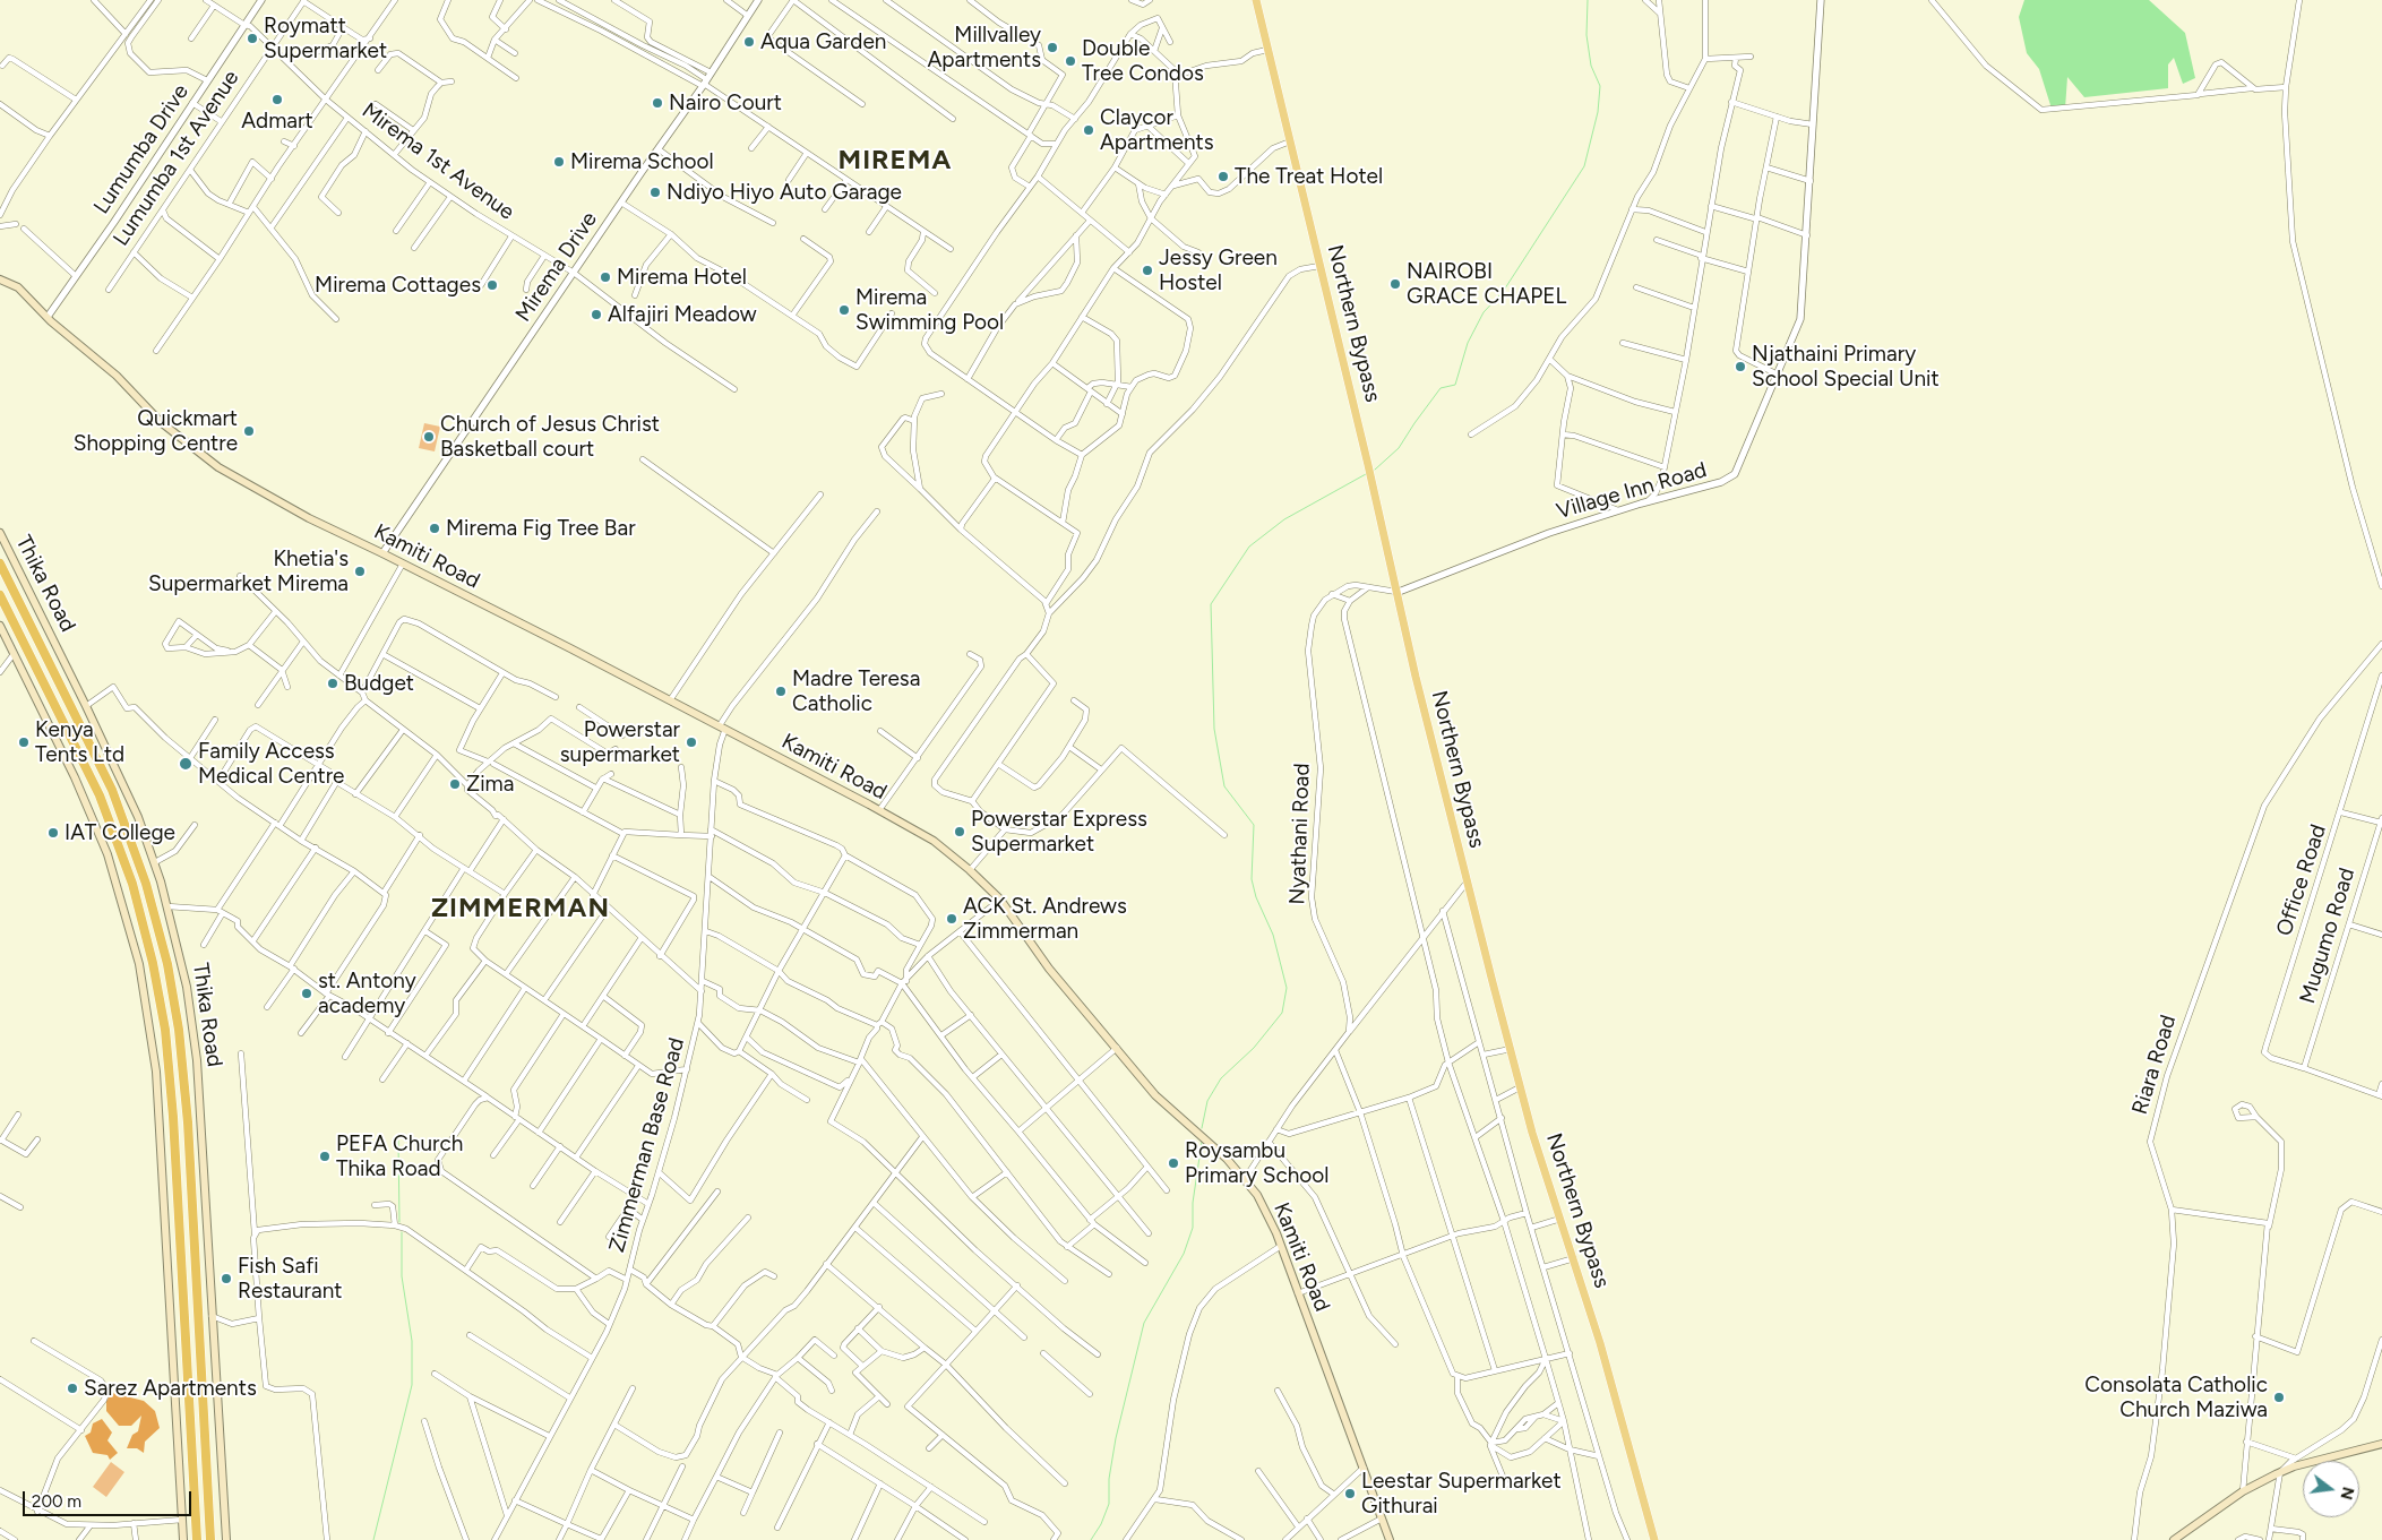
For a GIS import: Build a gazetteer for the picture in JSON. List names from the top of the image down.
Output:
{
  "streets": {
    "highway": ["Thika Road"],
    "main road": ["Northern Bypass", "Kamiti Road"],
    "street": [
      "Lumumba Drive",
      "Lumumba 1st Avenue",
      "Mirema 1st Avenue",
      "Mirema Drive",
      "Village Inn Road",
      "Nyathani Road",
      "Office Road",
      "Mugumo Road",
      "Riara Road",
      "Zimmerman Base Road"
    ]
  },
  "crossings": [
    ["Lumumba Drive", "Mirema 1st Avenue"],
    ["Lumumba Drive", "Kamiti Road"],
    ["Lumumba 1st Avenue", "Mirema 1st Avenue"],
    ["Mirema 1st Avenue", "Mirema Drive"],
    ["Mirema Drive", "Kamiti Road"],
    ["Northern Bypass", "Village Inn Road"],
    ["Kamiti Road", "Zimmerman Base Road"],
    ["Office Road", "Mugumo Road"]
  ],
  "districts": ["MIREMA", "ZIMMERMAN"],
  "places": [
    "Roymatt Supermarket",
    "Aqua Garden",
    "Millvalley Apartments",
    "Double Tree Condos",
    "Admart",
    "Nairo Court",
    "Claycor Apartments",
    "Mirema School",
    "The Treat Hotel",
    "Ndiyo Hiyo Auto Garage",
    "Jessy Green Hostel",
    "Mirema Hotel",
    "NAIROBI GRACE CHAPEL",
    "Mirema Cottages",
    "Mirema Swimming Pool",
    "Alfajiri Meadow",
    "Njathaini Primary School Special Unit",
    "Quickmart Shopping Centre",
    "Church of Jesus Christ Basketball court",
    "Mirema Fig Tree Bar",
    "Khetia's Supermarket Mirema",
    "Budget",
    "Madre Teresa Catholic",
    "Kenya Tents Ltd",
    "Powerstar supermarket",
    "Family Access Medical Centre",
    "Zima",
    "Powerstar Express Supermarket",
    "IAT College",
    "ACK St. Andrews Zimmerman",
    "st. Antony academy",
    "PEFA Church Thika Road",
    "Roysambu Primary School",
    "Fish Safi Restaurant",
    "Sarez Apartments",
    "Consolata Catholic Church Maziwa",
    "Leestar Supermarket Githurai"
  ],
  "scale_bar": "200 m",
  "north": "right"
}
